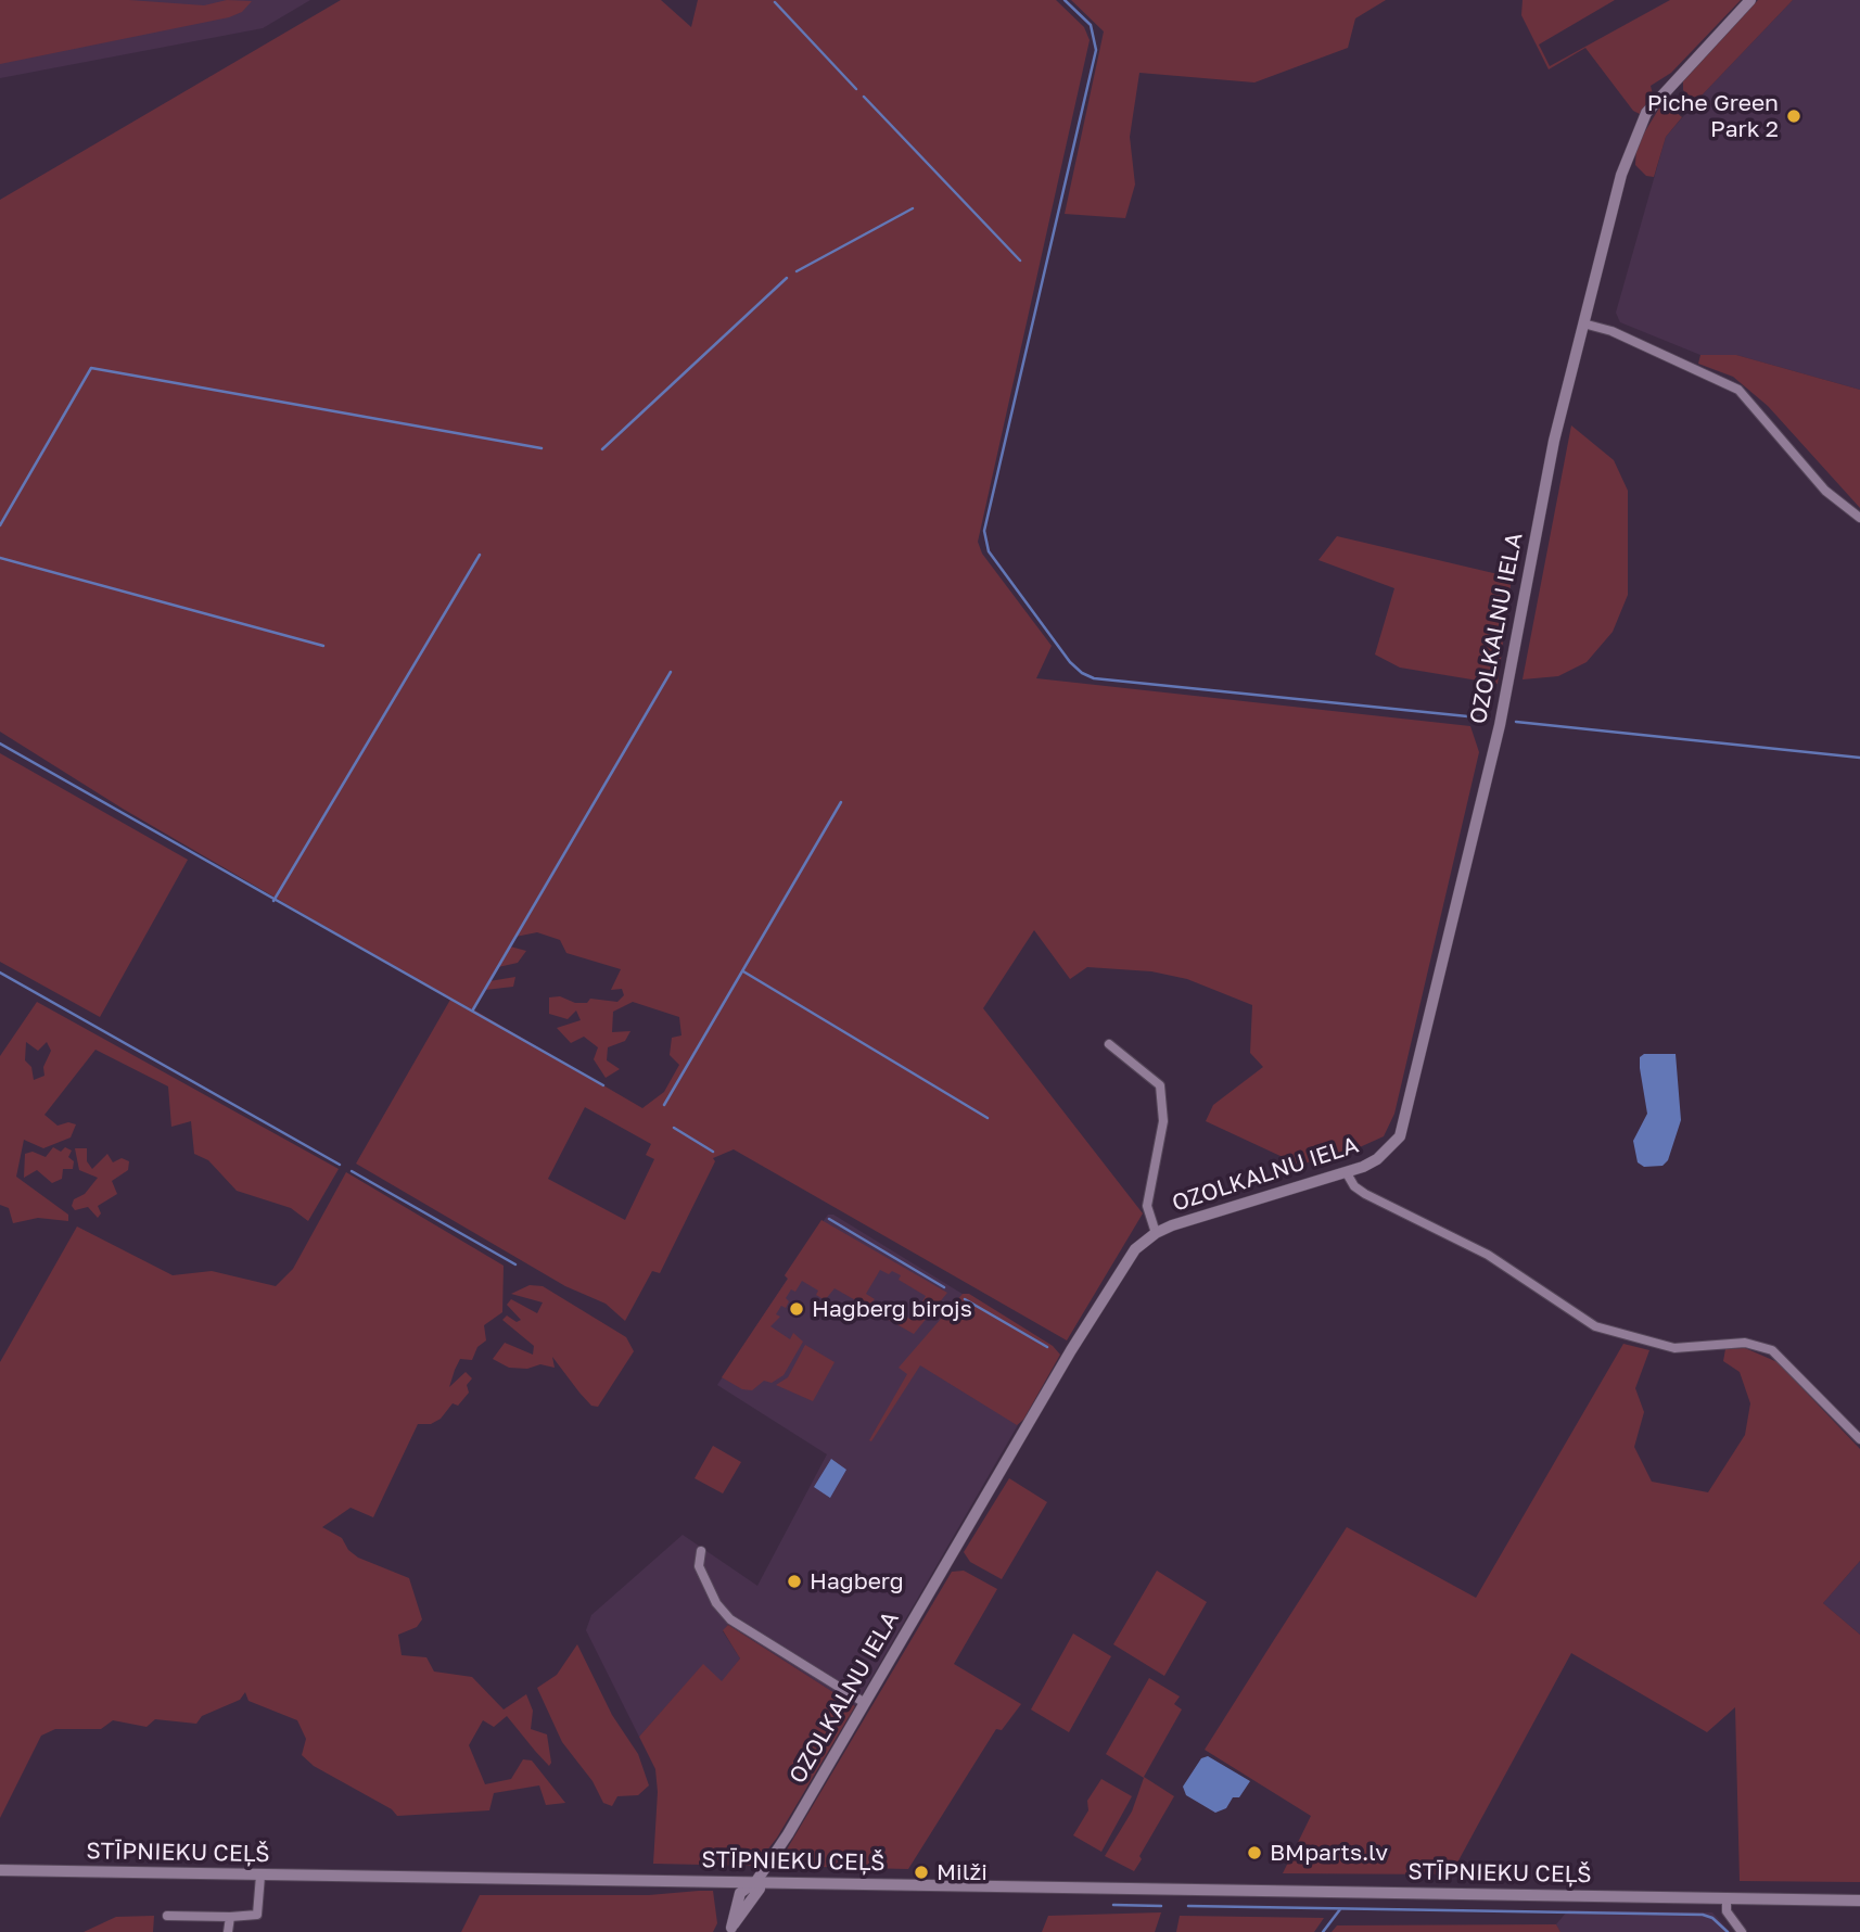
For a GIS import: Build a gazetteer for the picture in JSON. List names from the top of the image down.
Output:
{
  "streets": {
    "main road": ["STĪPNIEKU CEĻŠ"],
    "street": ["OZOLKALNU IELA"]
  },
  "crossings": [
    ["OZOLKALNU IELA", "STĪPNIEKU CEĻŠ"]
  ],
  "places": [
    "Piche Green Park 2",
    "Hagberg birojs",
    "Hagberg",
    "BMparts.lv",
    "Milži"
  ]
}
